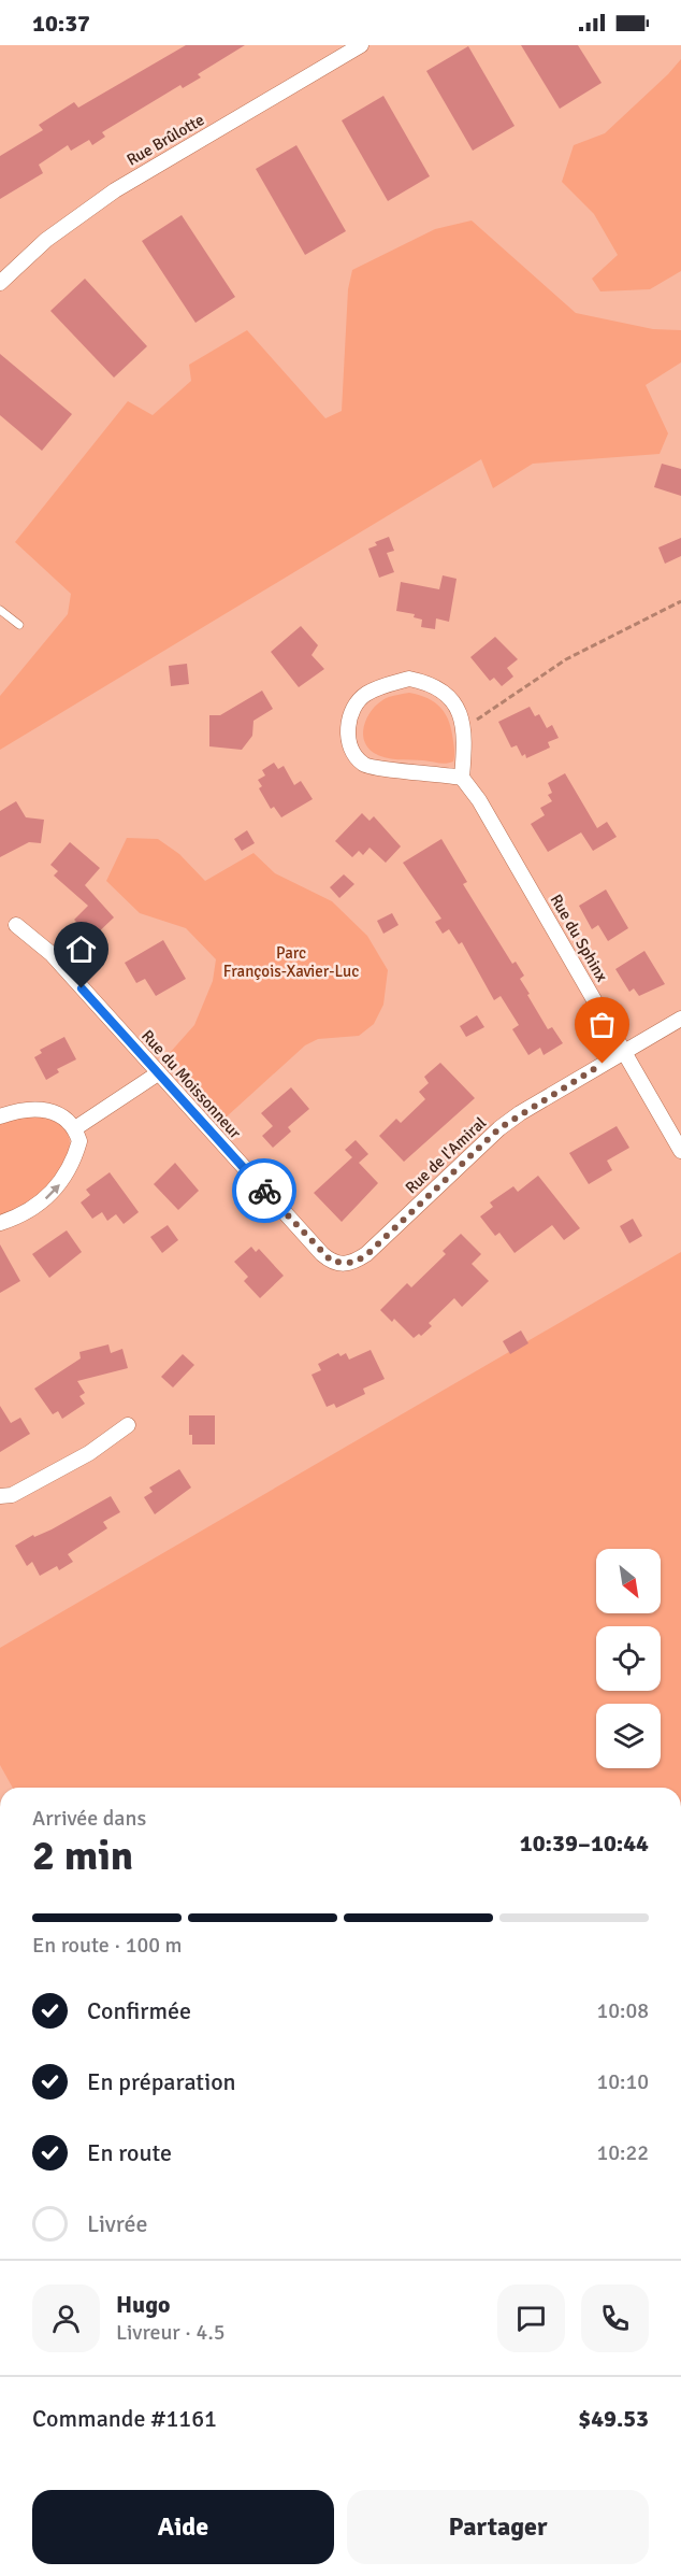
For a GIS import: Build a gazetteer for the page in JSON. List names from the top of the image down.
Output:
{
  "streets": {
    "street": [
      "Rue Brûlotte",
      "Rue du Sphinx",
      "Rue du Moissonneur",
      "Rue de l'Amiral"
    ]
  },
  "crossings": [
    ["Rue du Sphinx", "Rue de l'Amiral"],
    ["Rue du Moissonneur", "Rue de l'Amiral"]
  ],
  "parks": ["Parc François-Xavier-Luc"],
  "north": "bottom right",
  "page": {
    "status": "10:37",
    "heading": ["2 min", "Arrivée dans", "10:39–10:44"],
    "panel": [
      "Hugo",
      "Livreur · 4.5",
      "Commande #1161",
      "$49.53"
    ],
    "bar": "En route · 100 m",
    "list": [
      ["Confirmée", "10:08"],
      ["En préparation", "10:10"],
      ["En route", "10:22"],
      "Livrée"
    ],
    "buttons": ["Aide", "Partager"]
  }
}
